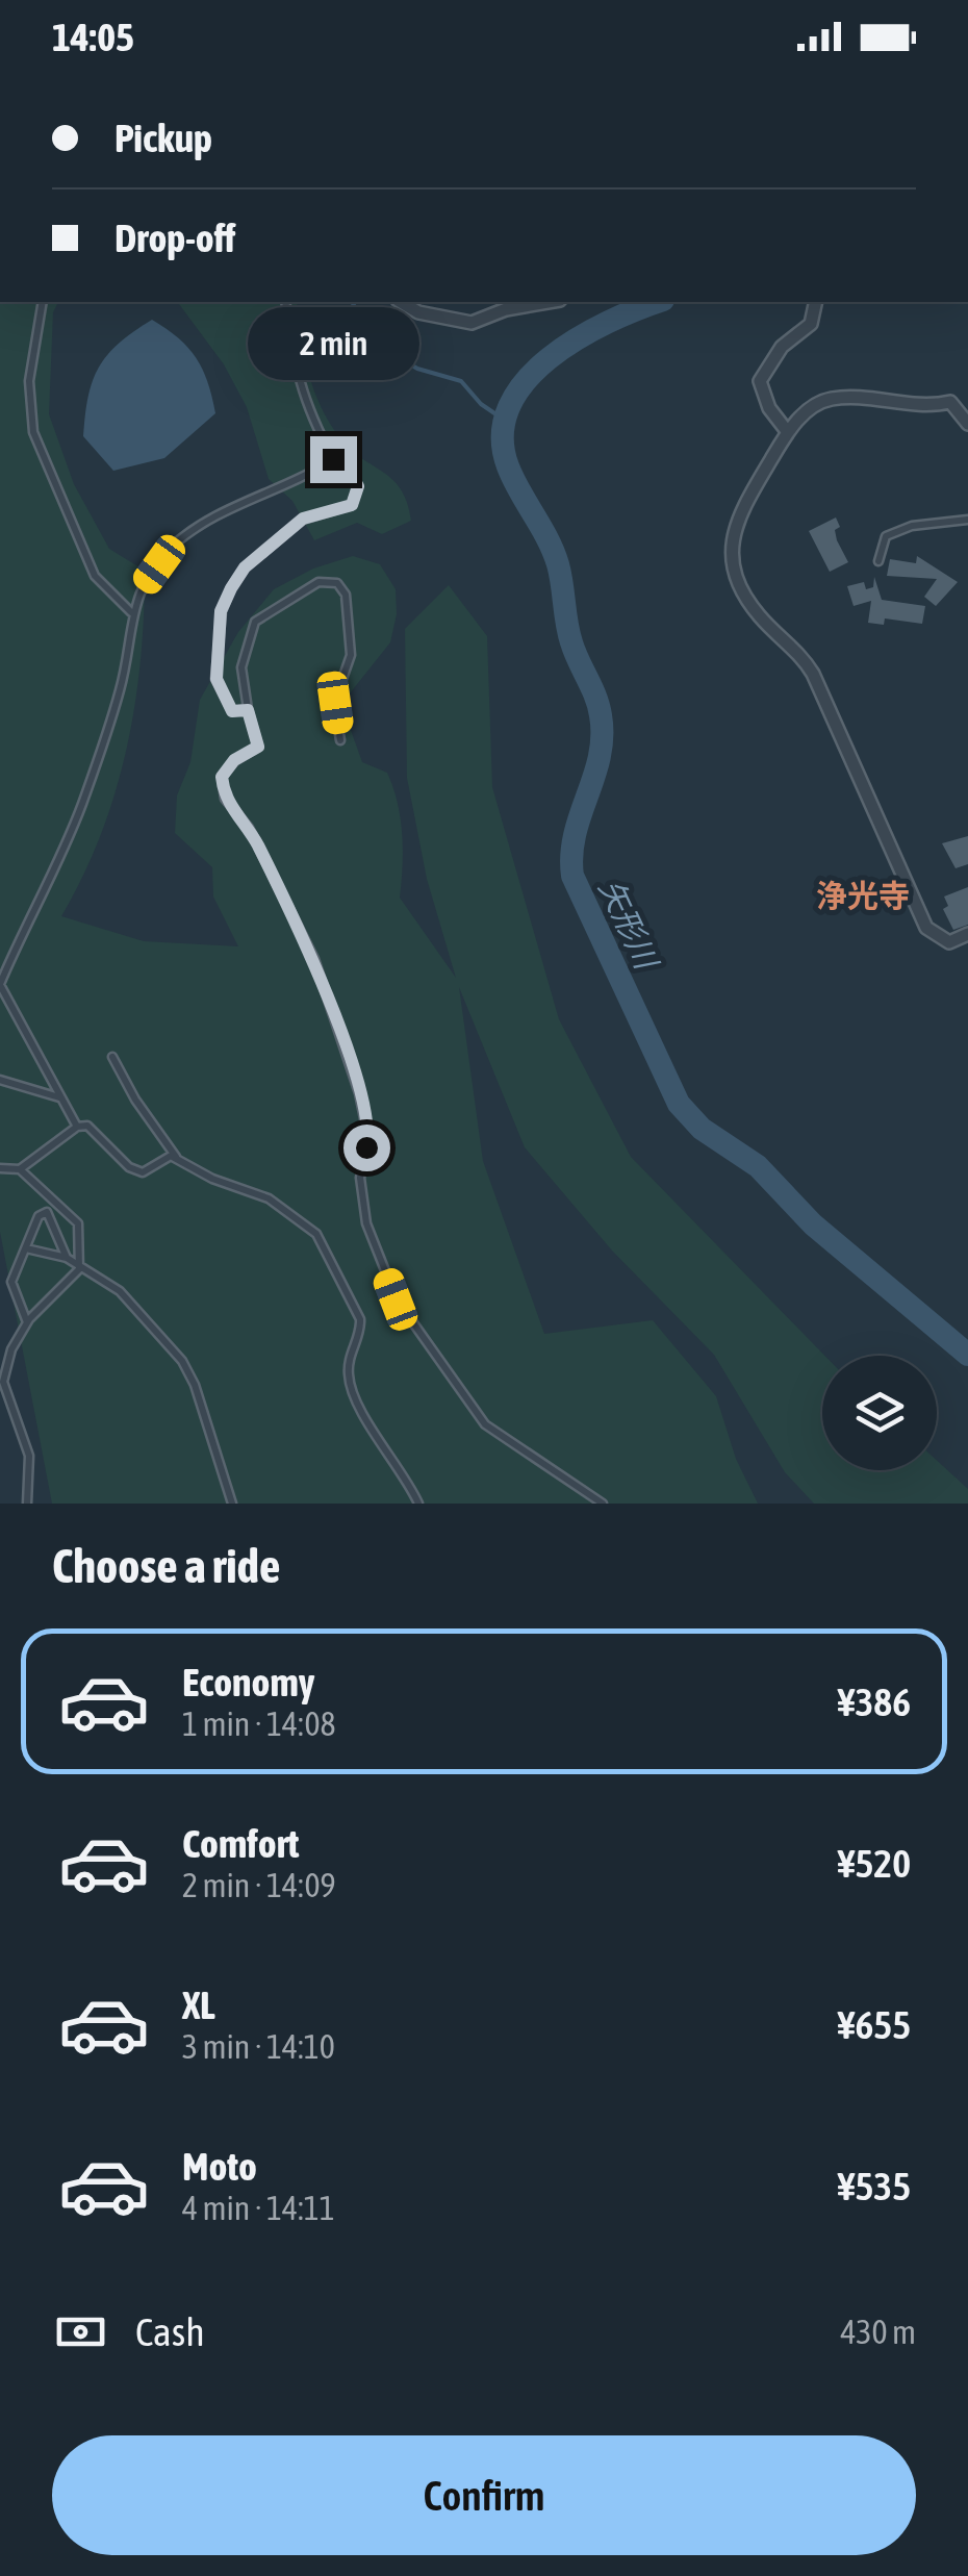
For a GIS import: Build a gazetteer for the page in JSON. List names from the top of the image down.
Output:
{
  "districts": ["浄光寺"],
  "water": ["矢形川"],
  "page": {
    "status": "14:05",
    "banner": ["Pickup", "Drop-off"],
    "bubble": "2 min",
    "heading": "Choose a ride",
    "list": [
      {
        "name": "Economy",
        "note": "1 min · 14:08",
        "value": "¥386"
      },
      {
        "name": "Comfort",
        "note": "2 min · 14:09",
        "value": "¥520"
      },
      {
        "name": "XL",
        "note": "3 min · 14:10",
        "value": "¥655"
      },
      {
        "name": "Moto",
        "note": "4 min · 14:11",
        "value": "¥535"
      }
    ],
    "pay": ["Cash", "430 m"],
    "buttons": "Confirm"
  }
}
